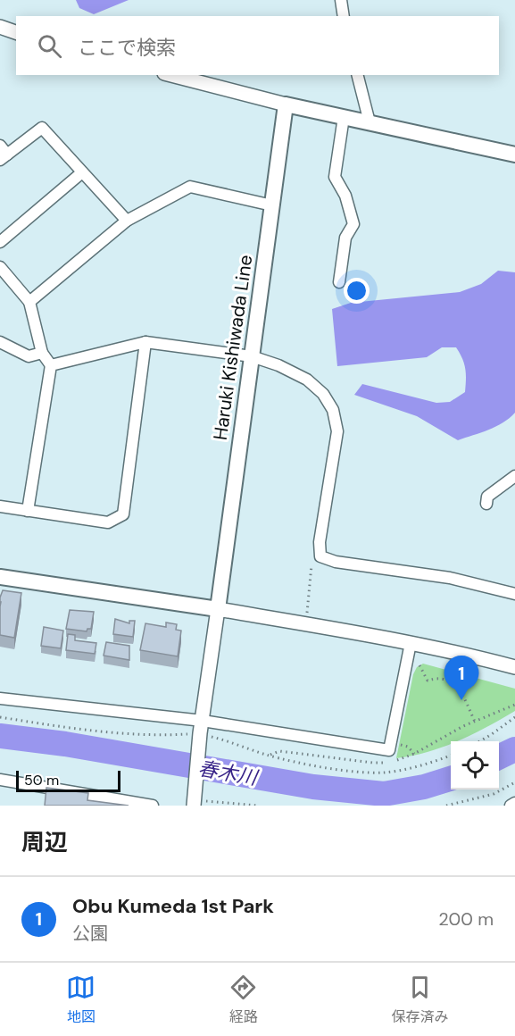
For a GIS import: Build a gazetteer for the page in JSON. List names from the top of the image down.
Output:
{
  "streets": {
    "main road": ["Haruki Kishiwada Line"]
  },
  "water": ["春木川"],
  "scale_bar": "50 m",
  "page": {
    "search": "ここで検索",
    "pins": "1",
    "scale": "50 m",
    "heading": "周辺",
    "list": [
      {
        "mark": "1",
        "name": "Obu Kumeda 1st Park",
        "note": "公園",
        "value": "200 m"
      }
    ],
    "nav": ["地図", "経路", "保存済み"]
  }
}
